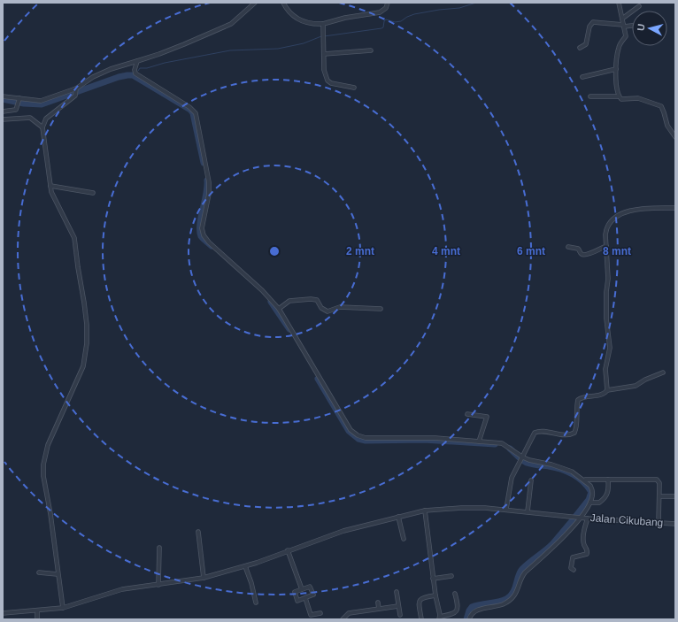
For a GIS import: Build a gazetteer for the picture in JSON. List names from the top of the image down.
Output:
{
  "streets": {
    "street": ["Jalan Cikubang"]
  },
  "north": "left",
  "rings": [
    "2 mnt",
    "4 mnt",
    "6 mnt",
    "8 mnt"
  ]
}
